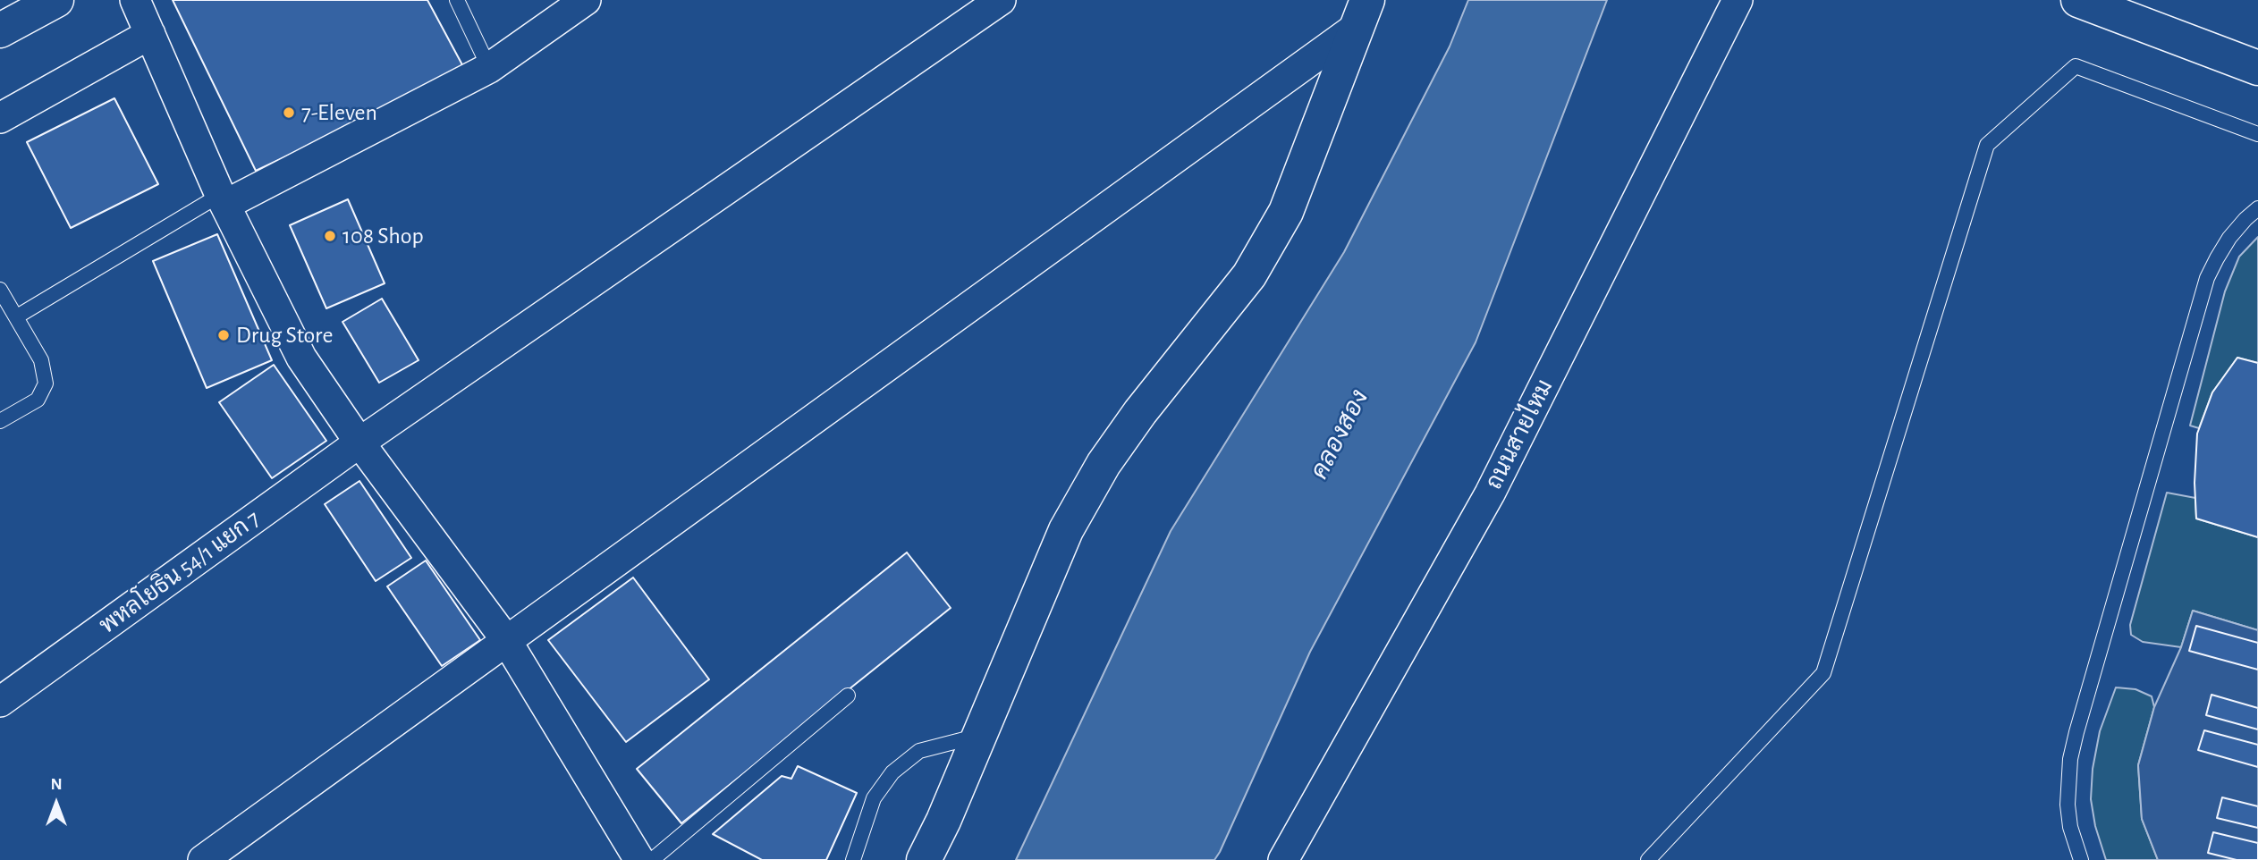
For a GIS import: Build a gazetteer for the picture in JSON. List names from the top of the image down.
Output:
{
  "streets": {
    "street": ["ถนนสายไหม", "พหลโยธิน 54/1 แยก 7"]
  },
  "water": ["คลองสอง"],
  "places": ["7-Eleven", "108 Shop", "Drug Store"],
  "north": "top"
}
